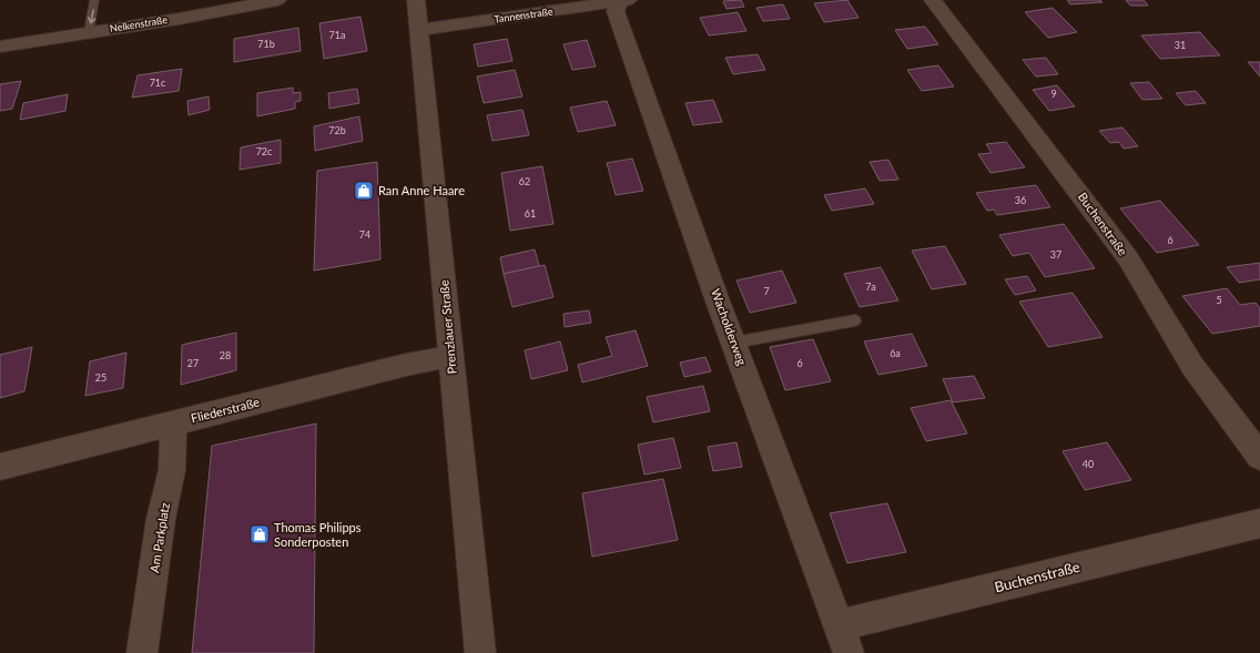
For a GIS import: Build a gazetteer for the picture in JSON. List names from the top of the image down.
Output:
{
  "streets": {
    "street": [
      "Tannenstraße",
      "Nelkenstraße",
      "Buchenstraße",
      "Prenzlauer Straße",
      "Wacholderweg",
      "Fliederstraße",
      "Am Parkplatz"
    ]
  },
  "crossings": [
    ["Tannenstraße", "Prenzlauer Straße"],
    ["Tannenstraße", "Wacholderweg"],
    ["Buchenstraße", "Wacholderweg"],
    ["Prenzlauer Straße", "Fliederstraße"],
    ["Fliederstraße", "Am Parkplatz"]
  ],
  "places": {
    "shop": ["Ran Anne Haare", "Thomas Philipps Sonderposten"]
  },
  "house_numbers": [
    "71a",
    "71b",
    "31",
    "71c",
    "9",
    "72b",
    "72c",
    "62",
    "36",
    "61",
    "74",
    "6",
    "37",
    "7a",
    "7",
    "5",
    "6a",
    "28",
    "27",
    "6",
    "25",
    "40"
  ]
}
